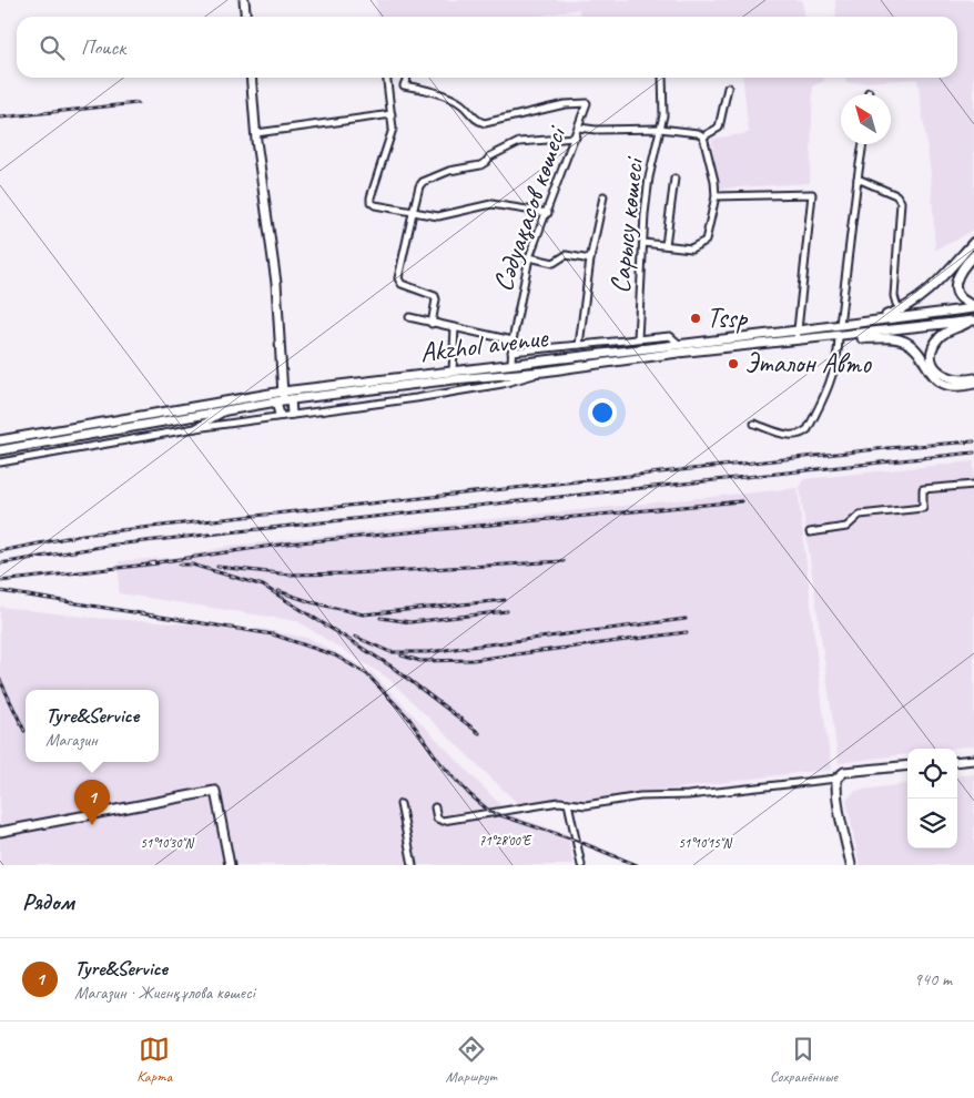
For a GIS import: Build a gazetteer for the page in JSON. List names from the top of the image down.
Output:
{
  "streets": {
    "main road": ["Akzhol avenue"],
    "street": ["Сәдуақасов көшесі", "Сарысу көшесі"]
  },
  "crossings": [
    ["Сәдуақасов көшесі", "Akzhol avenue"]
  ],
  "places": ["Tssp", "Эталон Авто"],
  "north": "top left",
  "page": {
    "search": "Поиск",
    "popup": ["Tyre&Service", "Магазин"],
    "pins": "1",
    "heading": "Рядом",
    "list": [
      {
        "mark": "1",
        "name": "Tyre&Service",
        "note": "Магазин · Жиенқұлова көшесі",
        "value": "940 m"
      }
    ],
    "nav": ["Карта", "Маршрут", "Сохранённые"]
  },
  "coordinates": ["71°28'00\"E", "51°10'30\"N", "51°10'15\"N"]
}
